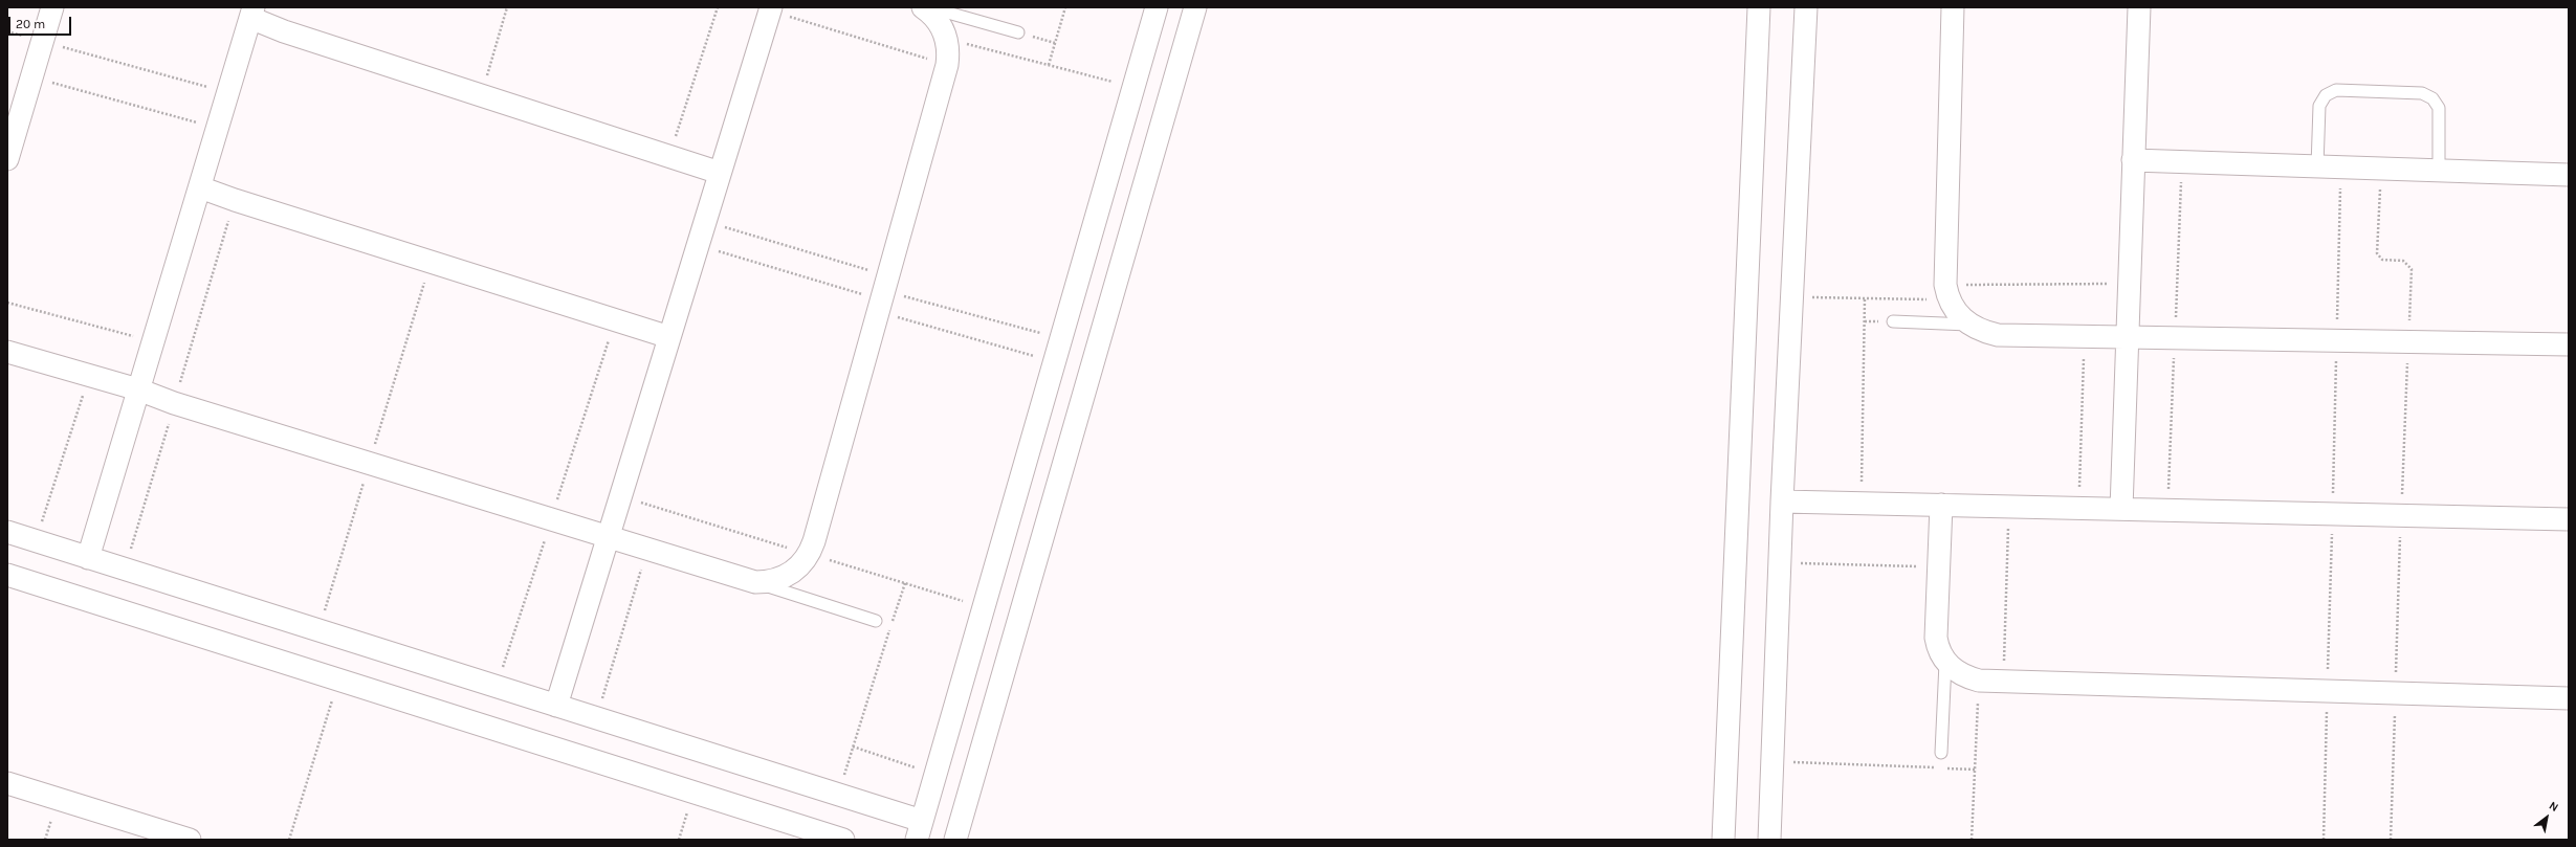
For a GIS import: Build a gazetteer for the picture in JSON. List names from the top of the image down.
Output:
{
  "scale_bar": "20 m",
  "north": "top right"
}
